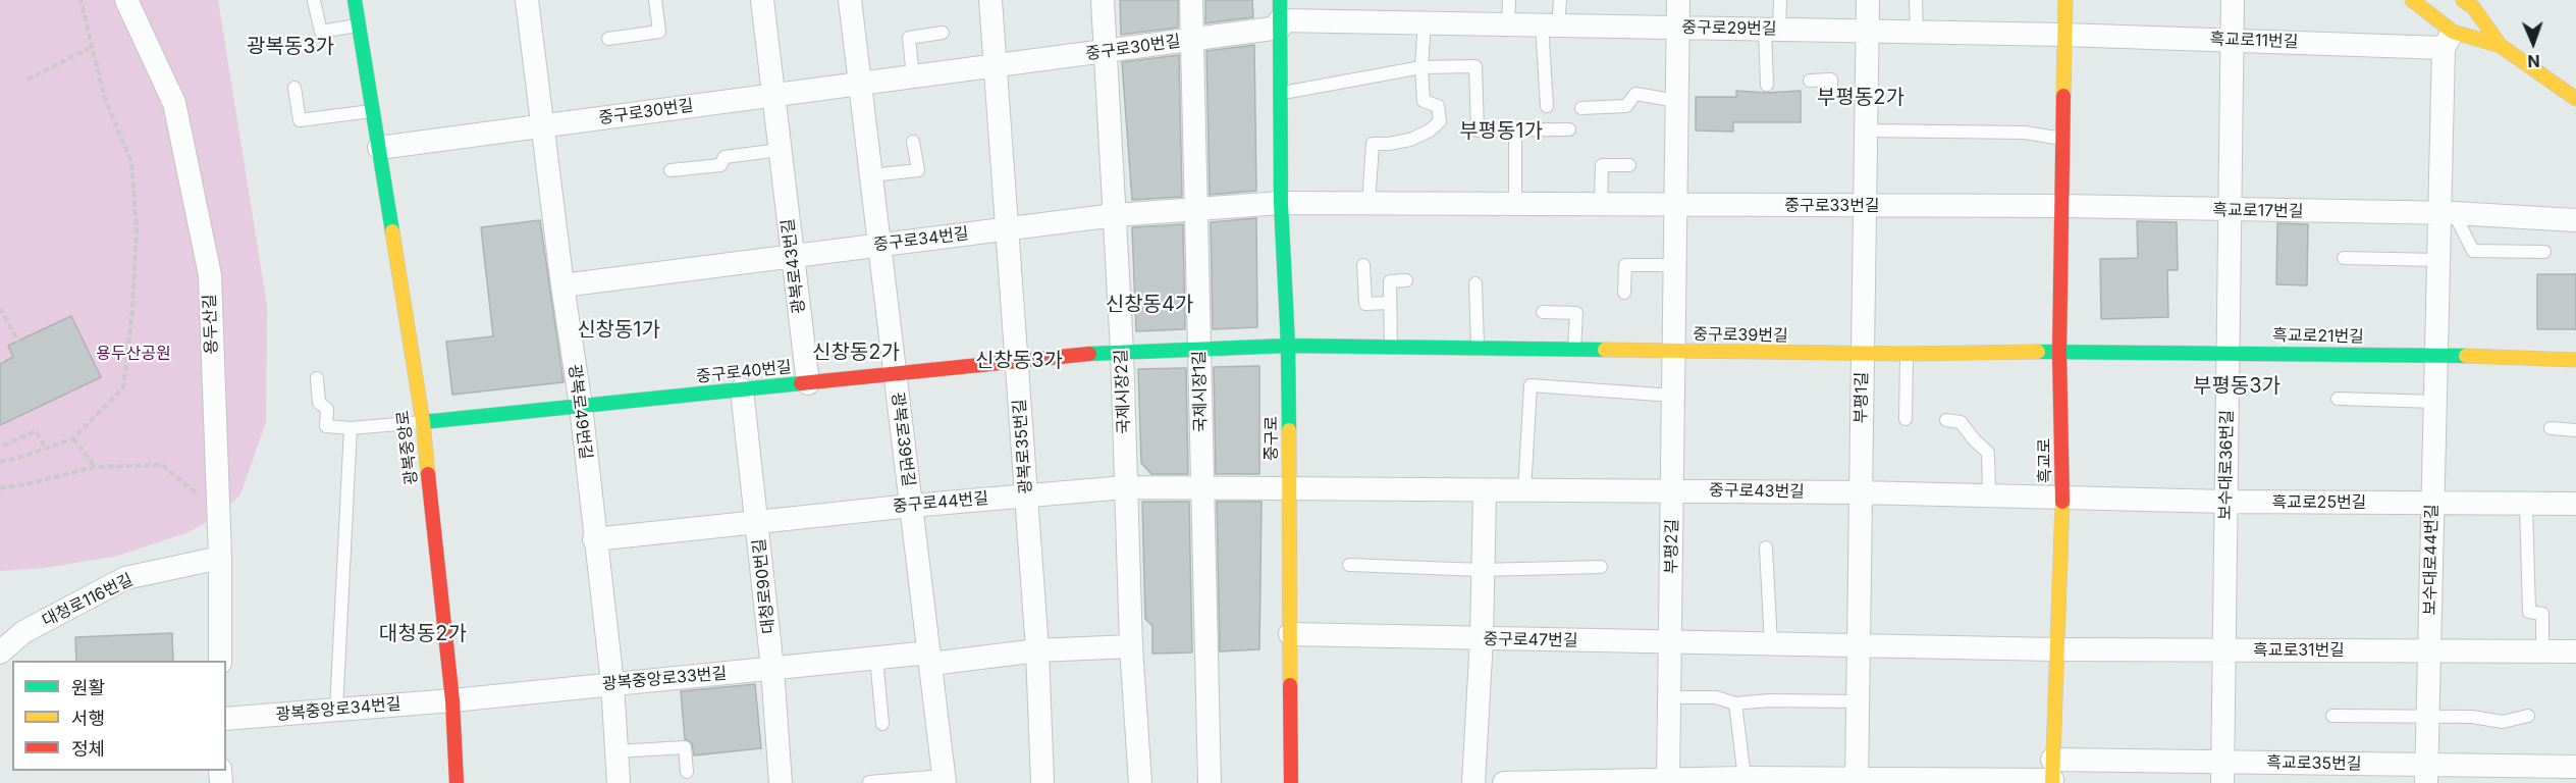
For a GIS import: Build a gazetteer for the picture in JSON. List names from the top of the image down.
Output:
{
  "streets": {
    "street": [
      "중구로29번길",
      "흑교로11번길",
      "중구로30번길",
      "중구로33번길",
      "흑교로17번길",
      "중구로34번길",
      "광복로43번길",
      "용두산길",
      "중구로39번길",
      "흑교로21번길",
      "중구로40번길",
      "국제시장2길",
      "국제시장1길",
      "부평1길",
      "광복로49번길",
      "중구로",
      "광복로39번길",
      "광복로35번길",
      "광복중앙로",
      "흑교로",
      "보수대로36번길",
      "중구로43번길",
      "중구로44번길",
      "흑교로25번길",
      "부평2길",
      "보수대로44번길",
      "대청로90번길",
      "대청로116번길",
      "중구로47번길",
      "흑교로31번길",
      "광복중앙로33번길",
      "광복중앙로34번길",
      "흑교로35번길"
    ]
  },
  "crossings": [
    ["중구로29번길", "흑교로11번길"],
    ["중구로29번길", "중구로30번길"],
    ["중구로29번길", "부평1길"],
    ["중구로29번길", "중구로"],
    ["중구로29번길", "흑교로"],
    ["중구로29번길", "부평2길"],
    ["흑교로11번길", "흑교로"],
    ["흑교로11번길", "보수대로36번길"],
    ["흑교로11번길", "보수대로44번길"],
    ["중구로30번길", "광복로43번길"],
    ["중구로30번길", "국제시장2길"],
    ["중구로30번길", "국제시장1길"],
    ["중구로30번길", "광복로49번길"],
    ["중구로30번길", "중구로"],
    ["중구로30번길", "광복로39번길"],
    ["중구로30번길", "광복로35번길"],
    ["중구로30번길", "광복중앙로"],
    ["중구로33번길", "흑교로17번길"],
    ["중구로33번길", "중구로34번길"],
    ["중구로33번길", "부평1길"],
    ["중구로33번길", "중구로"],
    ["중구로33번길", "흑교로"],
    ["중구로33번길", "부평2길"],
    ["흑교로17번길", "흑교로"],
    ["흑교로17번길", "보수대로36번길"],
    ["흑교로17번길", "보수대로44번길"],
    ["중구로34번길", "광복로43번길"],
    ["중구로34번길", "국제시장2길"],
    ["중구로34번길", "국제시장1길"],
    ["중구로34번길", "광복로49번길"],
    ["중구로34번길", "중구로"],
    ["중구로34번길", "광복로39번길"],
    ["중구로34번길", "광복로35번길"],
    ["광복로43번길", "중구로40번길"],
    ["용두산길", "대청로116번길"],
    ["중구로39번길", "흑교로21번길"],
    ["중구로39번길", "중구로40번길"],
    ["중구로39번길", "부평1길"],
    ["중구로39번길", "중구로"],
    ["중구로39번길", "흑교로"],
    ["중구로39번길", "부평2길"],
    ["흑교로21번길", "흑교로"],
    ["흑교로21번길", "보수대로36번길"],
    ["흑교로21번길", "보수대로44번길"],
    ["중구로40번길", "국제시장2길"],
    ["중구로40번길", "국제시장1길"],
    ["중구로40번길", "광복로49번길"],
    ["중구로40번길", "중구로"],
    ["중구로40번길", "광복로39번길"],
    ["중구로40번길", "광복로35번길"],
    ["중구로40번길", "광복중앙로"],
    ["중구로40번길", "대청로90번길"],
    ["국제시장2길", "중구로44번길"],
    ["국제시장2길", "광복중앙로33번길"],
    ["국제시장1길", "중구로44번길"],
    ["부평1길", "중구로43번길"],
    ["부평1길", "중구로47번길"],
    ["부평1길", "흑교로35번길"],
    ["광복로49번길", "중구로44번길"],
    ["광복로49번길", "광복중앙로33번길"],
    ["중구로", "중구로43번길"],
    ["중구로", "중구로44번길"],
    ["중구로", "중구로47번길"],
    ["광복로39번길", "중구로44번길"],
    ["광복로39번길", "광복중앙로33번길"],
    ["광복로35번길", "중구로44번길"],
    ["광복로35번길", "광복중앙로33번길"],
    ["광복중앙로", "광복중앙로33번길"],
    ["광복중앙로", "광복중앙로34번길"],
    ["흑교로", "중구로43번길"],
    ["흑교로", "흑교로25번길"],
    ["흑교로", "중구로47번길"],
    ["흑교로", "흑교로31번길"],
    ["흑교로", "흑교로35번길"],
    ["보수대로36번길", "흑교로25번길"],
    ["보수대로36번길", "흑교로31번길"],
    ["보수대로36번길", "흑교로35번길"],
    ["중구로43번길", "중구로44번길"],
    ["중구로43번길", "흑교로25번길"],
    ["중구로43번길", "부평2길"],
    ["중구로44번길", "대청로90번길"],
    ["흑교로25번길", "보수대로44번길"],
    ["부평2길", "중구로47번길"],
    ["부평2길", "흑교로35번길"],
    ["보수대로44번길", "흑교로31번길"],
    ["보수대로44번길", "흑교로35번길"],
    ["대청로90번길", "광복중앙로33번길"],
    ["중구로47번길", "흑교로31번길"],
    ["광복중앙로33번길", "광복중앙로34번길"]
  ],
  "districts": [
    "광복동3가",
    "부평동2가",
    "부평동1가",
    "신창동4가",
    "신창동1가",
    "신창동2가",
    "신창동3가",
    "부평동3가",
    "대청동2가"
  ],
  "parks": ["용두산공원"],
  "legend": ["원활", "서행", "정체"],
  "north": "bottom"
}
